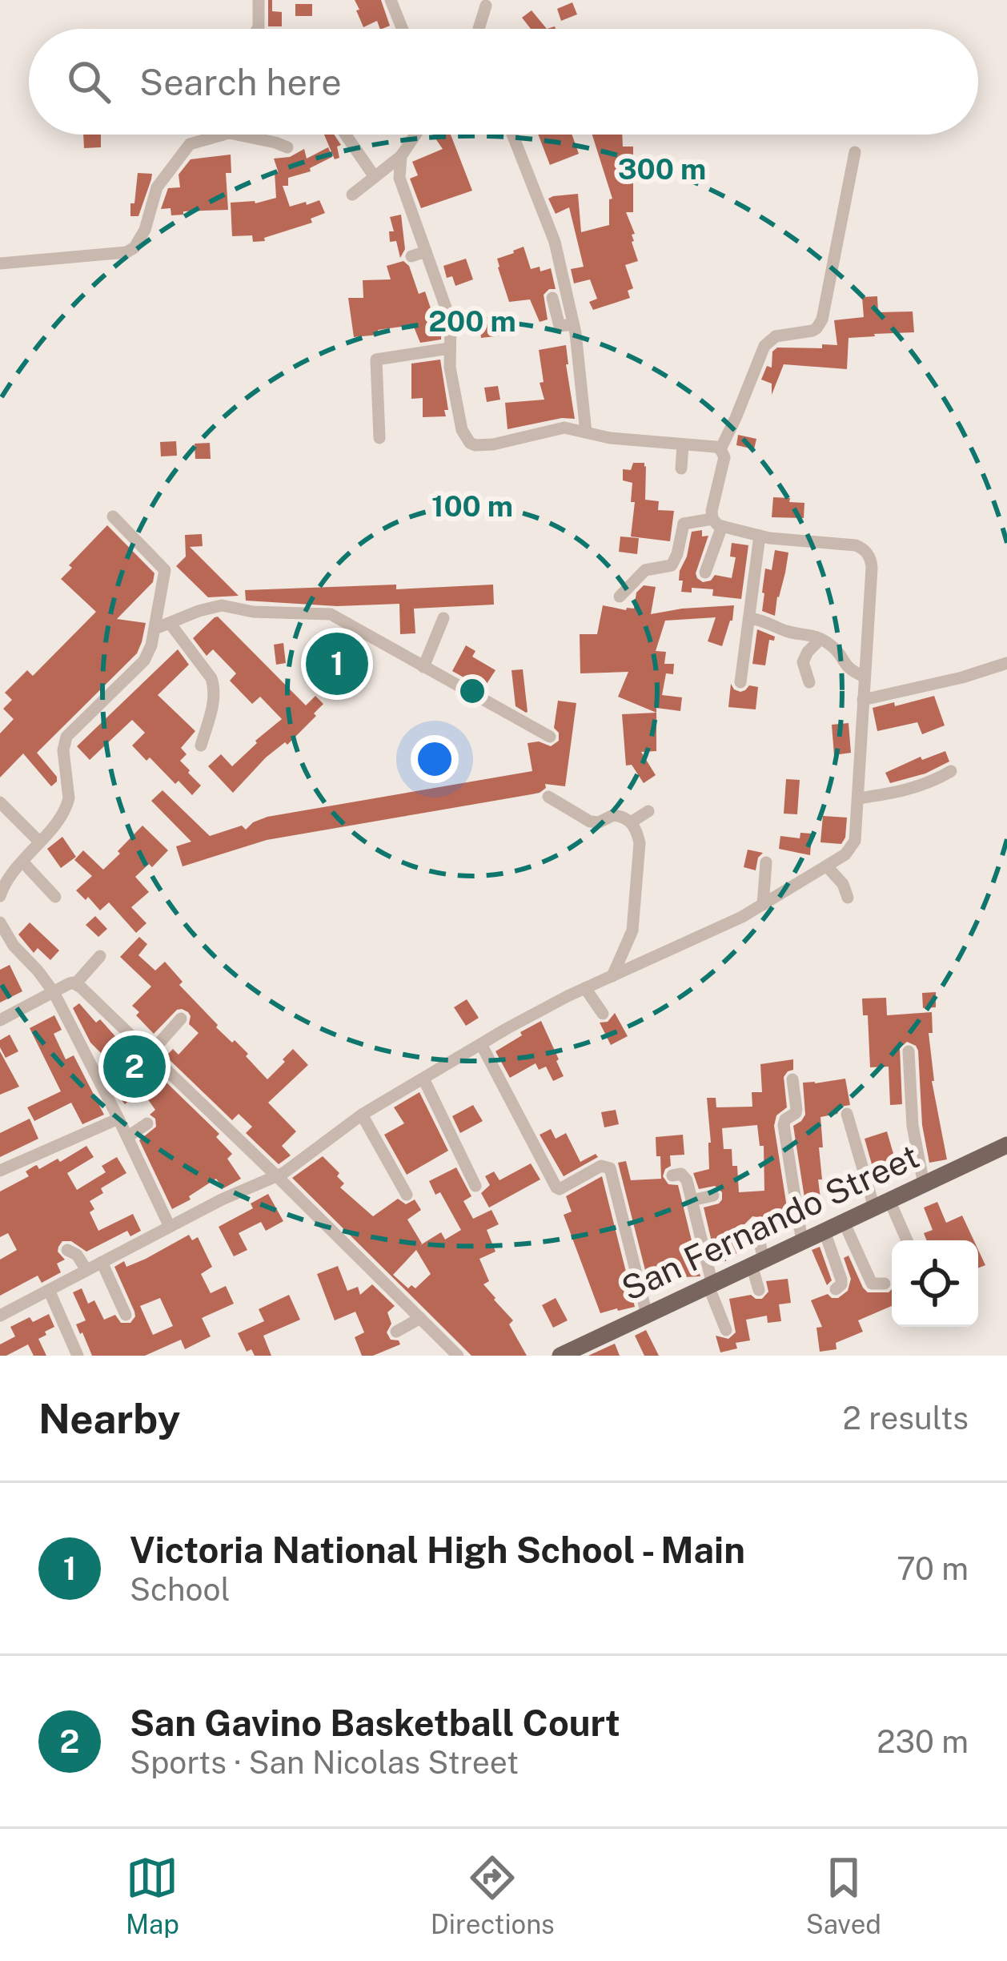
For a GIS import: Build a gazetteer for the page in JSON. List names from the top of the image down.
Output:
{
  "streets": {
    "main road": ["San Fernando Street"]
  },
  "page": {
    "search": "Search here",
    "pins": ["1", "2"],
    "heading": ["Nearby", "2 results"],
    "list": [
      {
        "mark": "1",
        "name": "Victoria National High School - Main",
        "note": "School",
        "value": "70 m"
      },
      {
        "mark": "2",
        "name": "San Gavino Basketball Court",
        "note": "Sports · San Nicolas Street",
        "value": "230 m"
      }
    ],
    "nav": ["Map", "Directions", "Saved"]
  },
  "rings": ["300 m", "200 m", "100 m"]
}
